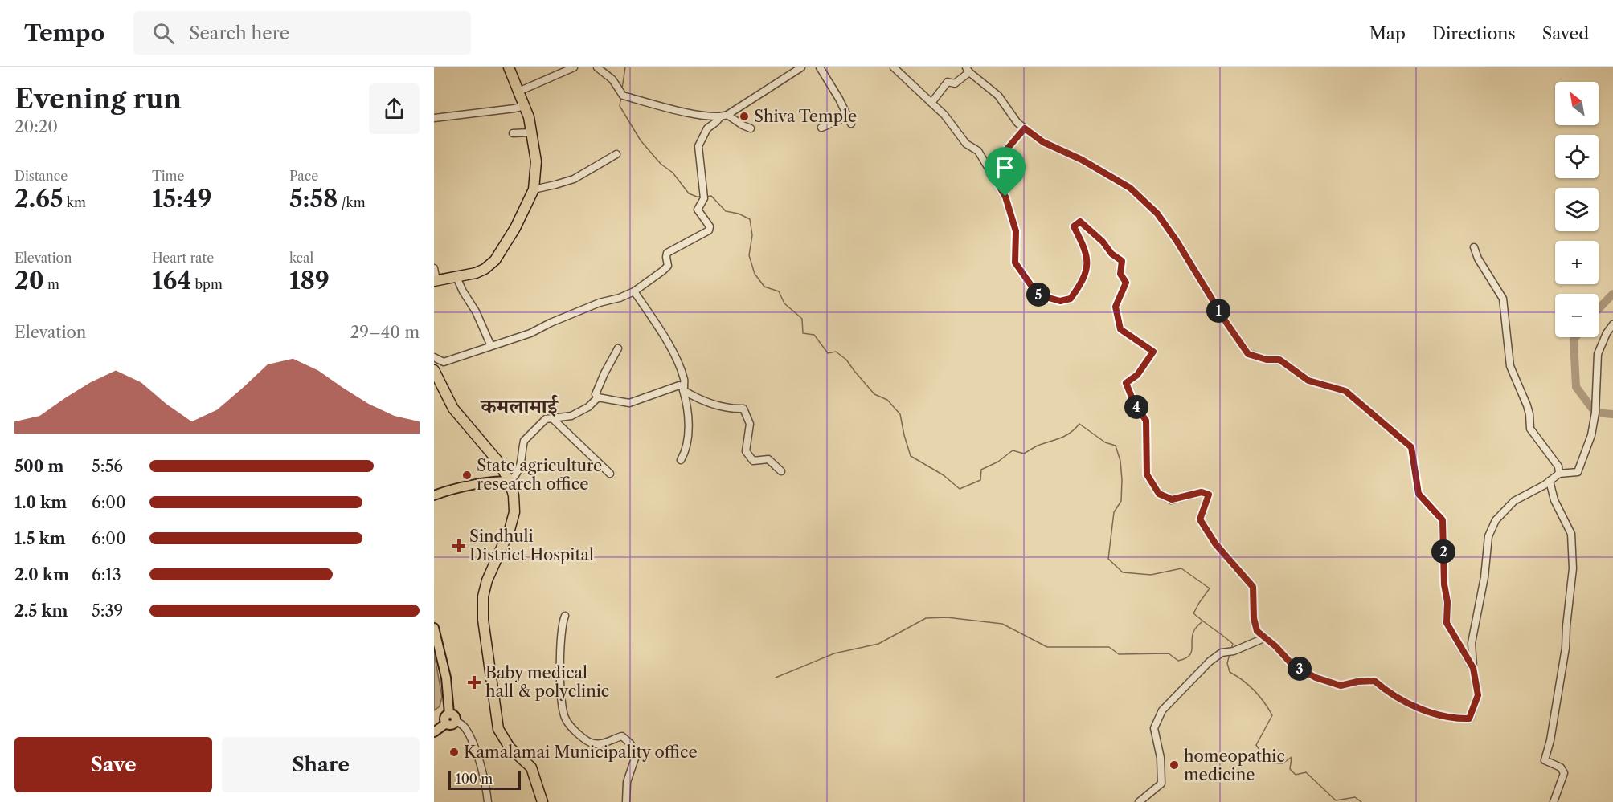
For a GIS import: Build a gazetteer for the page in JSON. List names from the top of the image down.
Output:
{
  "districts": ["कमलामाई"],
  "places": {
    "other": [
      "Shiva Temple",
      "State agriculture research office",
      "Kamalamai Municipality office",
      "homeopathic medicine"
    ],
    "health": ["Sindhuli District Hospital", "Baby medical hall & polyclinic"]
  },
  "scale_bar": "100 m",
  "north": "top left",
  "page": {
    "header": "Tempo",
    "search": "Search here",
    "nav": ["Map", "Directions", "Saved"],
    "heading": ["Evening run", "20:20"],
    "map_buttons": ["+", "−"],
    "stats": [
      ["Distance", "2.65 km"],
      ["Time", "15:49"],
      ["Pace", "5:58 /km"],
      ["Elevation", "20 m"],
      ["Heart rate", "164 bpm"],
      ["kcal", "189"]
    ],
    "pins": [
      "5",
      "1",
      "4",
      "2",
      "3"
    ],
    "chart": ["Elevation", "29–40 m"],
    "list": [
      {
        "name": "500 m",
        "note": "5:56"
      },
      {
        "name": "1.0 km",
        "note": "6:00"
      },
      {
        "name": "1.5 km",
        "note": "6:00"
      },
      {
        "name": "2.0 km",
        "note": "6:13"
      },
      {
        "name": "2.5 km",
        "note": "5:39"
      }
    ],
    "buttons": ["Save", "Share"],
    "scale": "100 m"
  }
}
